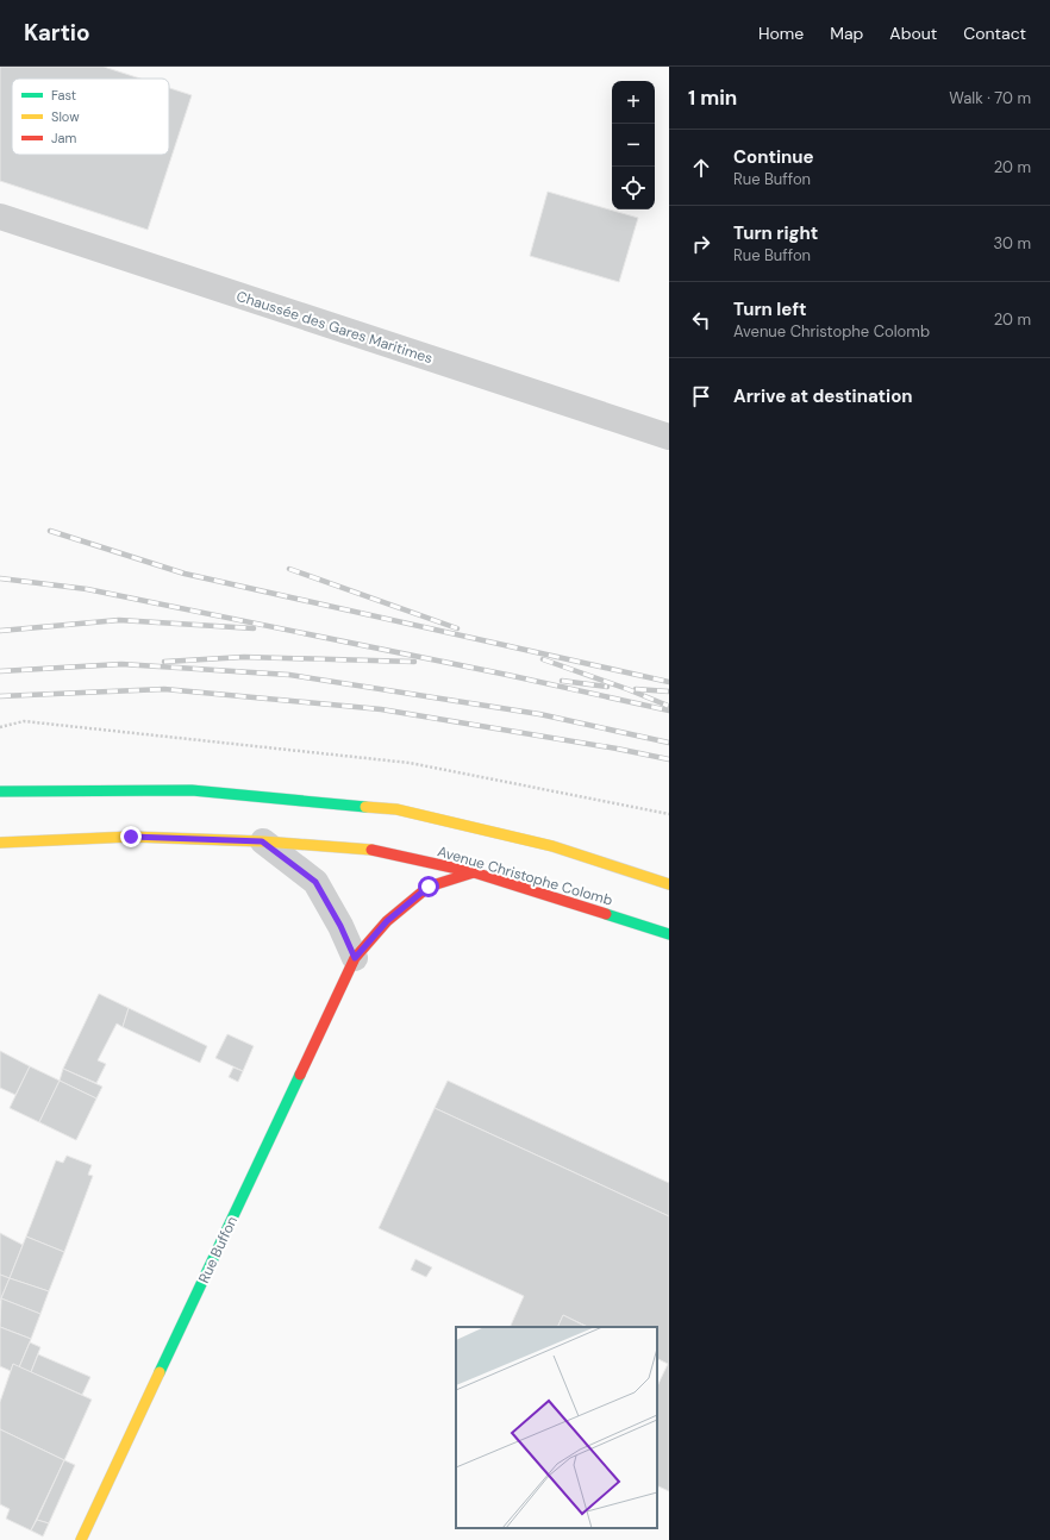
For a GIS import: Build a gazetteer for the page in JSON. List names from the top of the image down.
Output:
{
  "streets": {
    "main road": ["Avenue Christophe Colomb", "Rue Buffon"],
    "street": ["Chaussée des Gares Maritimes"]
  },
  "crossings": [
    ["Avenue Christophe Colomb", "Rue Buffon"]
  ],
  "legend": ["Fast", "Slow", "Jam"],
  "page": {
    "header": "Kartio",
    "nav": [
      "Home",
      "Map",
      "About",
      "Contact"
    ],
    "heading": ["1 min", "Walk · 70 m"],
    "map_buttons": ["+", "−"],
    "list": [
      ["Continue", "Rue Buffon", "20 m"],
      ["Turn right", "Rue Buffon", "30 m"],
      ["Turn left", "Avenue Christophe Colomb", "20 m"],
      "Arrive at destination"
    ]
  }
}
